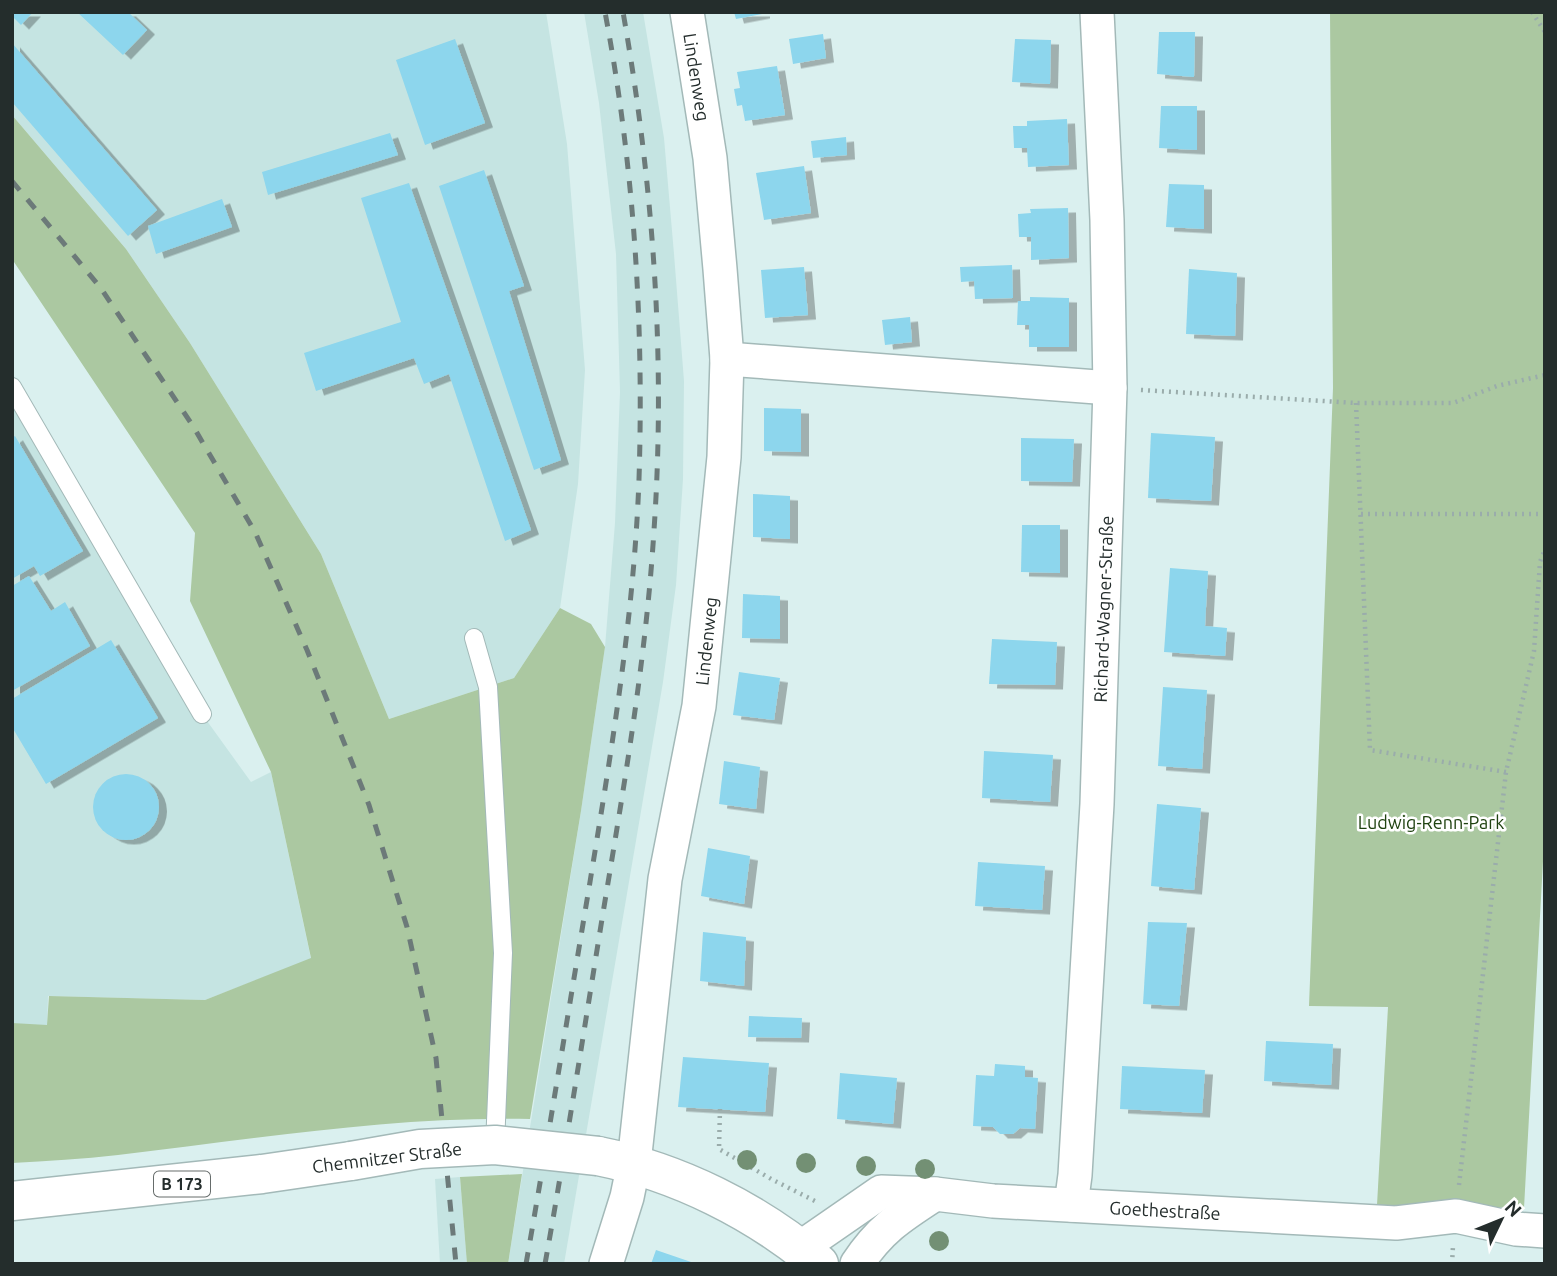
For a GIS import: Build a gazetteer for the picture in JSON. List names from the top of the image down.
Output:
{
  "streets": {
    "main road": ["Chemnitzer Straße", "B 173"],
    "street": ["Lindenweg", "Richard-Wagner-Straße", "Goethestraße"]
  },
  "crossings": [
    ["Lindenweg", "Chemnitzer Straße"],
    ["Richard-Wagner-Straße", "Goethestraße"],
    ["Chemnitzer Straße", "Goethestraße"]
  ],
  "parks": ["Ludwig-Renn-Park"],
  "north": "top right"
}
